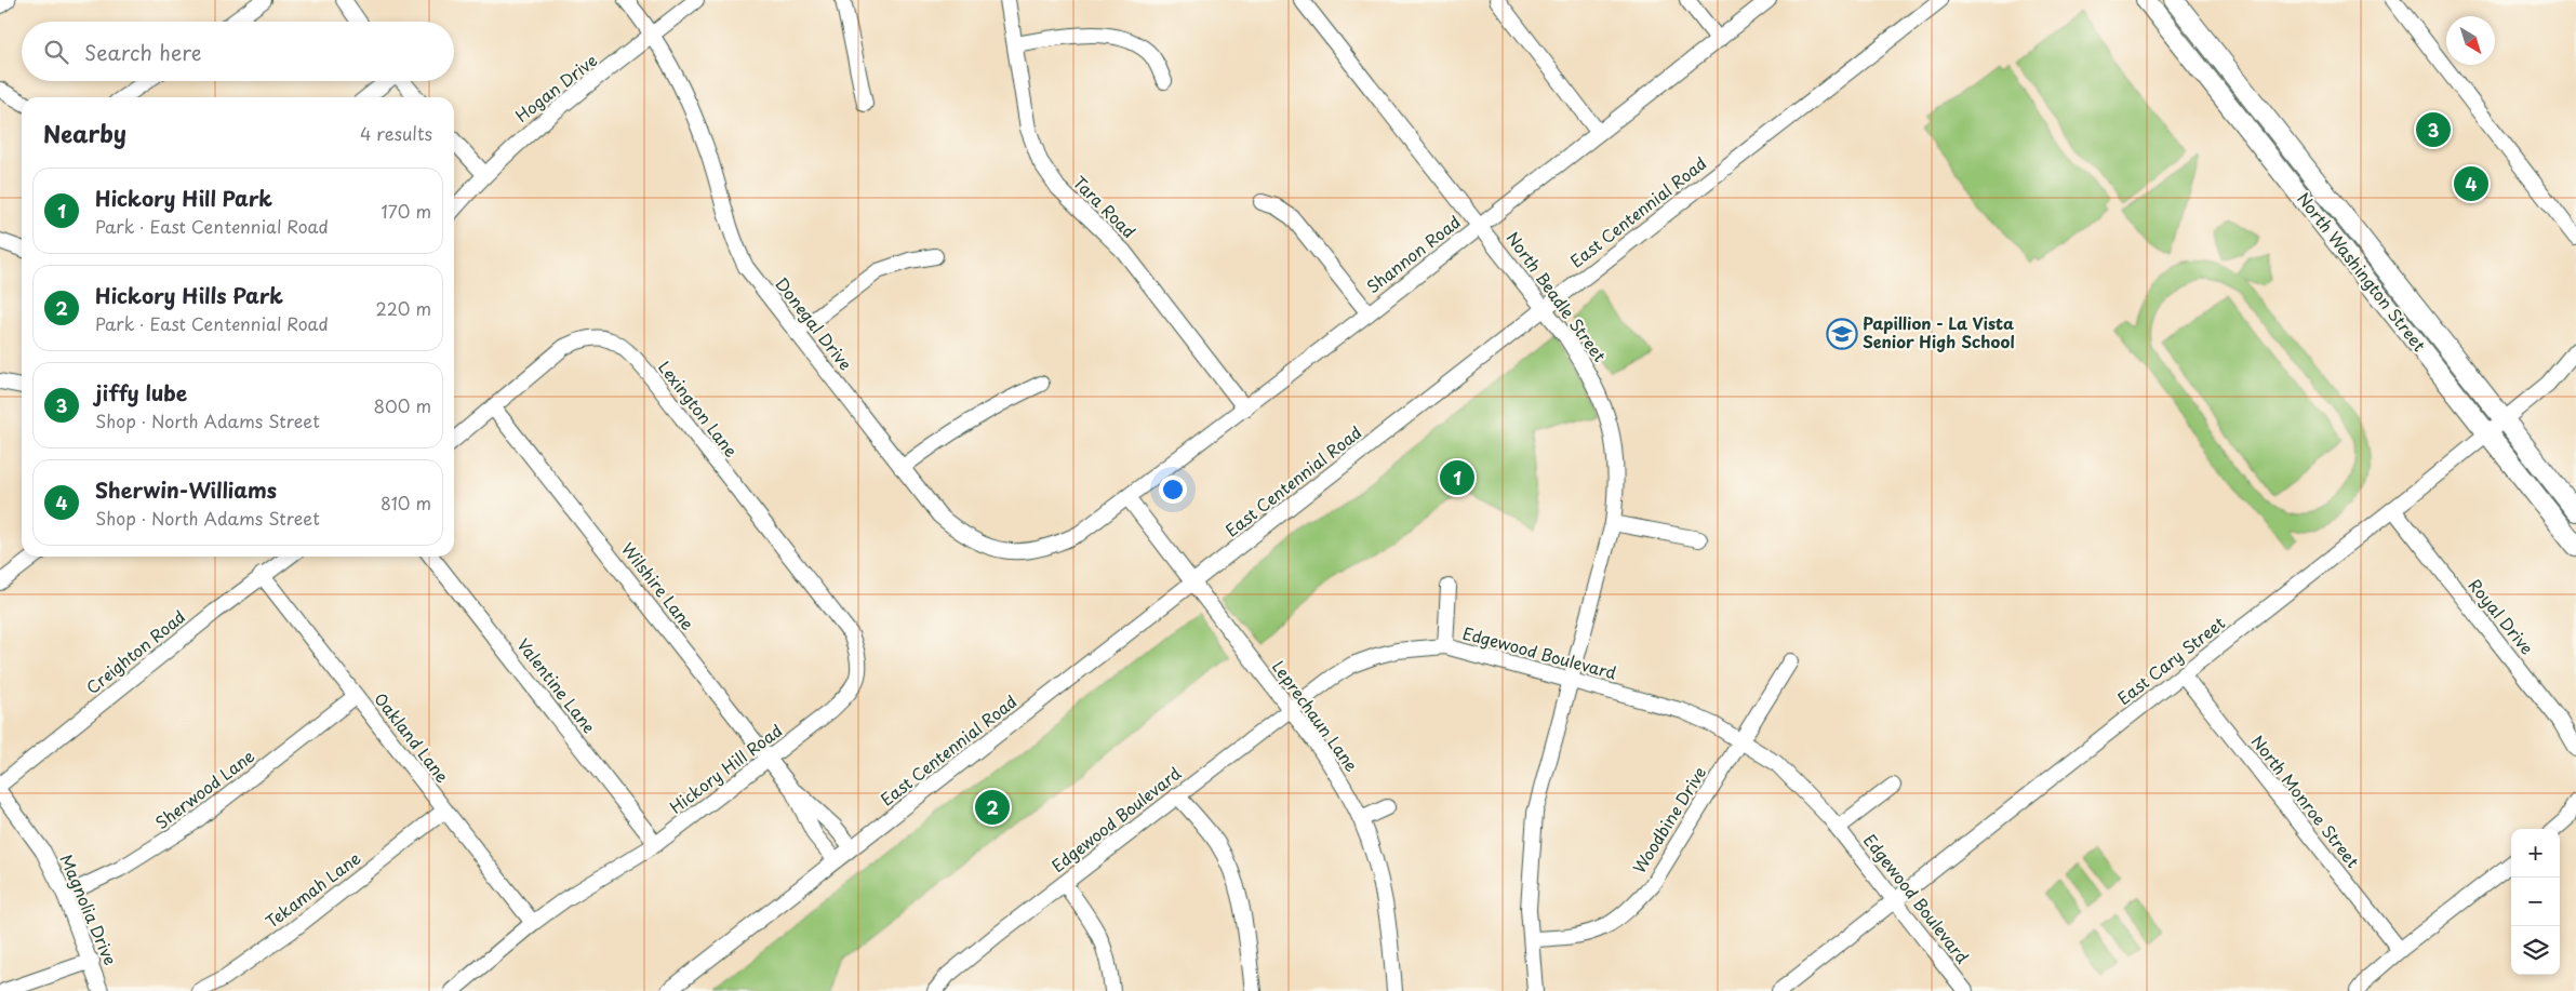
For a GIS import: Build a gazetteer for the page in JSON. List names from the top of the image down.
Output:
{
  "streets": {
    "main road": ["North Washington Street"],
    "street": [
      "Hogan Drive",
      "Tara Road",
      "East Centennial Road",
      "Shannon Road",
      "North Beadle Street",
      "Donegal Drive",
      "Lexington Lane",
      "Wilshire Lane",
      "Royal Drive",
      "Creighton Road",
      "Edgewood Boulevard",
      "East Cary Street",
      "Valentine Lane",
      "Leprechaun Lane",
      "Oakland Lane",
      "Hickory Hill Road",
      "Sherwood Lane",
      "North Monroe Street",
      "Woodbine Drive",
      "Tekamah Lane",
      "Magnolia Drive"
    ]
  },
  "crossings": [
    ["Hogan Drive", "Donegal Drive"],
    ["Tara Road", "Shannon Road"],
    ["East Centennial Road", "North Beadle Street"],
    ["East Centennial Road", "Wilshire Lane"],
    ["East Centennial Road", "Leprechaun Lane"],
    ["Shannon Road", "North Beadle Street"],
    ["Shannon Road", "Donegal Drive"],
    ["Shannon Road", "Leprechaun Lane"],
    ["North Washington Street", "East Cary Street"],
    ["North Beadle Street", "Edgewood Boulevard"],
    ["North Beadle Street", "Woodbine Drive"],
    ["Lexington Lane", "Wilshire Lane"],
    ["Lexington Lane", "Hickory Hill Road"],
    ["Wilshire Lane", "Hickory Hill Road"],
    ["Royal Drive", "East Cary Street"],
    ["Creighton Road", "Oakland Lane"],
    ["Edgewood Boulevard", "East Cary Street"],
    ["Edgewood Boulevard", "Leprechaun Lane"],
    ["Edgewood Boulevard", "Woodbine Drive"],
    ["East Cary Street", "North Monroe Street"],
    ["Valentine Lane", "Hickory Hill Road"],
    ["Oakland Lane", "Hickory Hill Road"],
    ["Oakland Lane", "Sherwood Lane"],
    ["Oakland Lane", "Tekamah Lane"],
    ["Sherwood Lane", "Magnolia Drive"]
  ],
  "places": {
    "school or university": ["Papillion - La Vista Senior High School"]
  },
  "north": "bottom right",
  "page": {
    "search": "Search here",
    "heading": ["Nearby", "4 results"],
    "pins": [
      "3",
      "4",
      "1",
      "2"
    ],
    "list": [
      {
        "mark": "1",
        "name": "Hickory Hill Park",
        "note": "Park · East Centennial Road",
        "value": "170 m"
      },
      {
        "mark": "2",
        "name": "Hickory Hills Park",
        "note": "Park · East Centennial Road",
        "value": "220 m"
      },
      {
        "mark": "3",
        "name": "jiffy lube",
        "note": "Shop · North Adams Street",
        "value": "800 m"
      },
      {
        "mark": "4",
        "name": "Sherwin-Williams",
        "note": "Shop · North Adams Street",
        "value": "810 m"
      }
    ],
    "map_buttons": ["+", "−"]
  }
}
